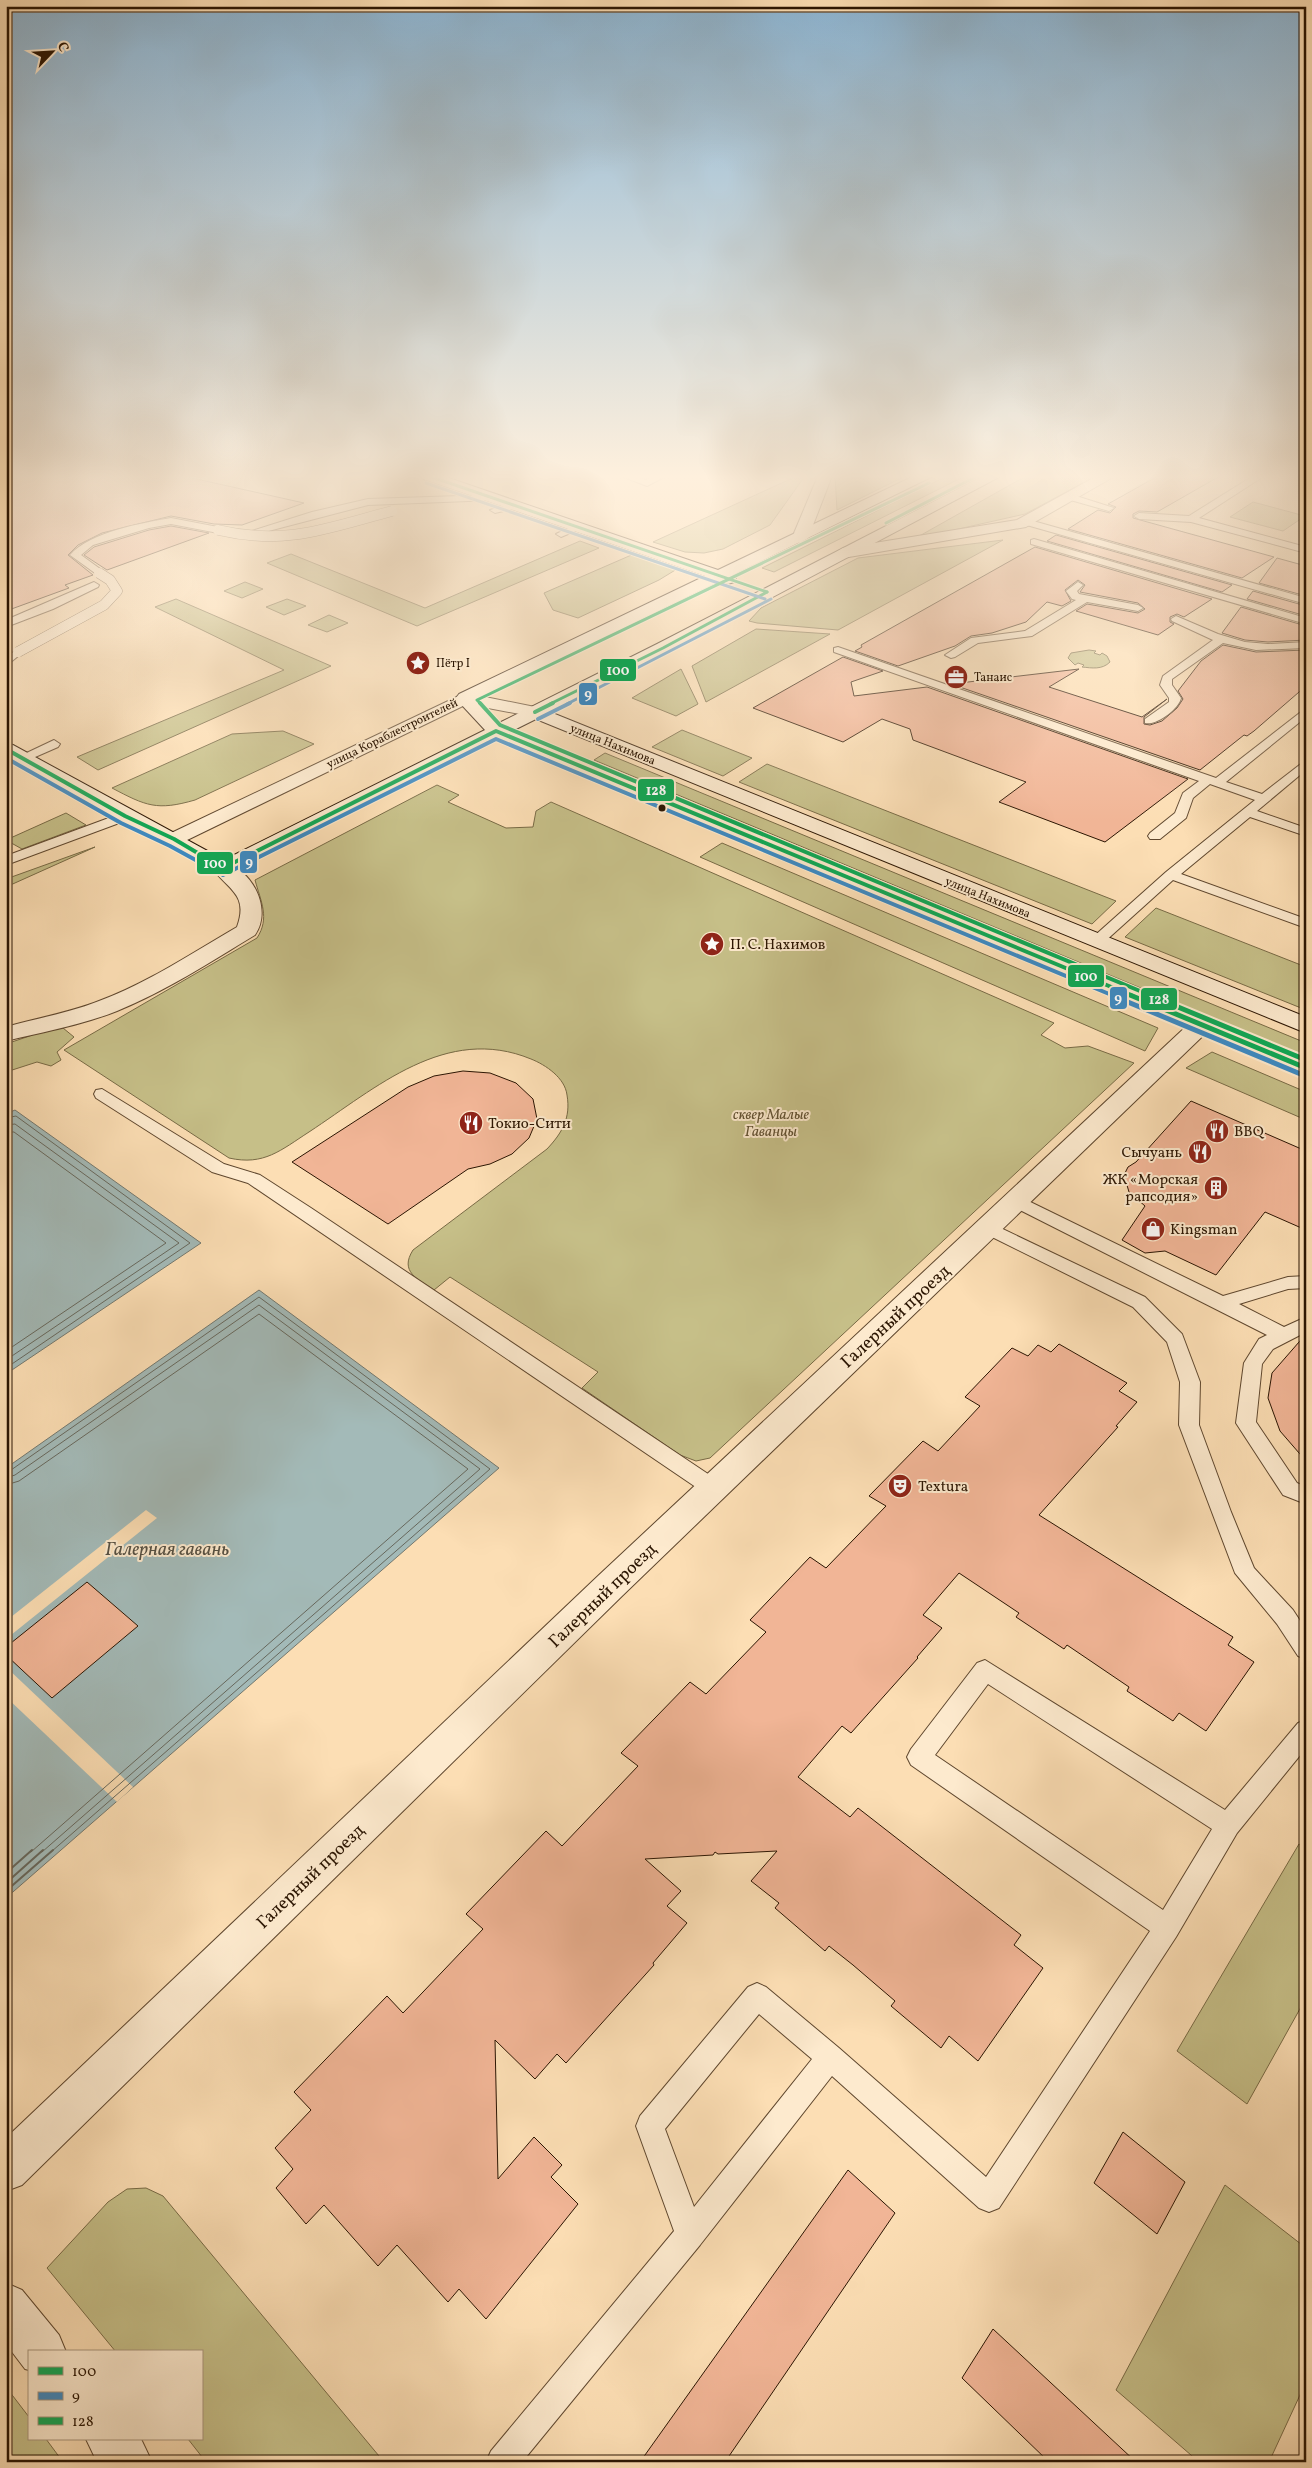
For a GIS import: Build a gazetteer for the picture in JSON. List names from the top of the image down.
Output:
{
  "streets": {
    "street": ["улица Кораблестроителей", "улица Нахимова", "Галерный проезд"]
  },
  "crossings": [
    ["улица Кораблестроителей", "улица Нахимова"]
  ],
  "water": ["Галерная гавань"],
  "parks": ["сквер Малые Гаванцы"],
  "places": {
    "place": ["Пётр I", "П. С. Нахимов"],
    "office": ["Танаис"],
    "restaurant": ["Токио-Сити", "BBQ", "Сычуань"],
    "building": ["ЖК «Морская рапсодия»"],
    "shop": ["Kingsman"],
    "theatre": ["Textura"]
  },
  "lines": ["transit line 100", "transit line 9", "transit line 128"],
  "legend": ["100", "9", "128"],
  "north": "top right"
}
